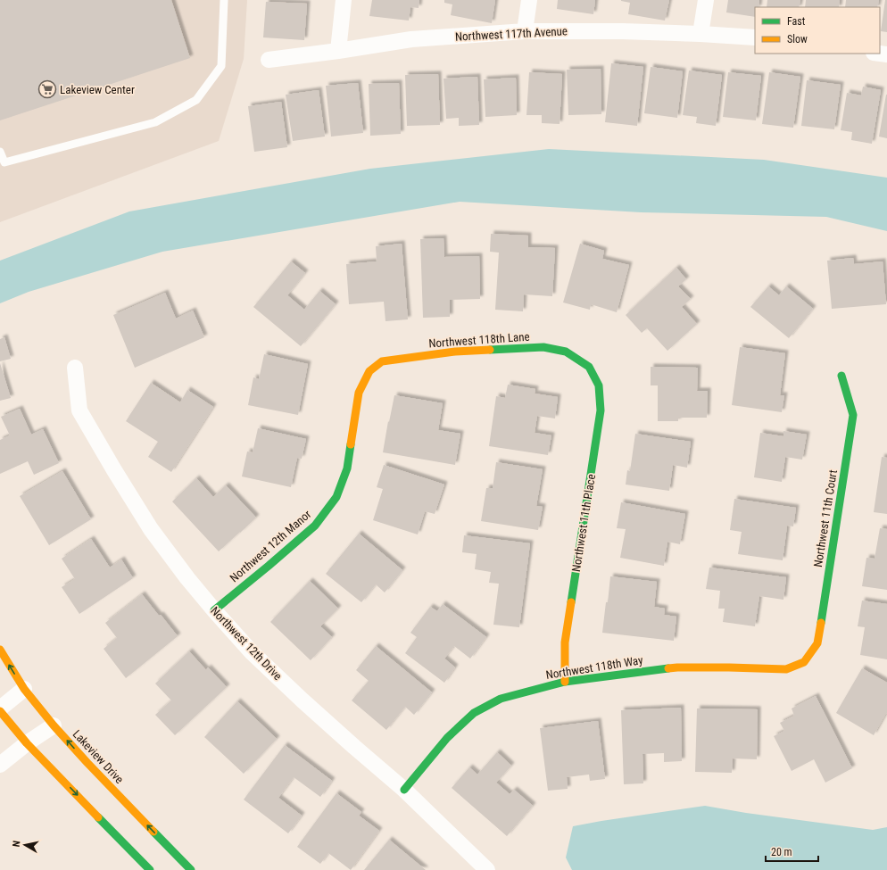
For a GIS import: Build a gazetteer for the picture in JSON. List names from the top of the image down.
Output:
{
  "streets": {
    "street": [
      "Northwest 117th Avenue",
      "Northwest 118th Lane",
      "Northwest 11th Court",
      "Northwest 11th Place",
      "Northwest 12th Manor",
      "Northwest 12th Drive",
      "Northwest 118th Way",
      "Lakeview Drive"
    ]
  },
  "crossings": [
    ["Northwest 118th Lane", "Northwest 11th Place"],
    ["Northwest 118th Lane", "Northwest 12th Manor"],
    ["Northwest 11th Court", "Northwest 118th Way"],
    ["Northwest 11th Place", "Northwest 118th Way"],
    ["Northwest 12th Manor", "Northwest 12th Drive"],
    ["Northwest 12th Drive", "Northwest 118th Way"]
  ],
  "places": {
    "supermarket": ["Lakeview Center"]
  },
  "legend": ["Fast", "Slow"],
  "scale_bar": "20 m",
  "north": "left"
}
